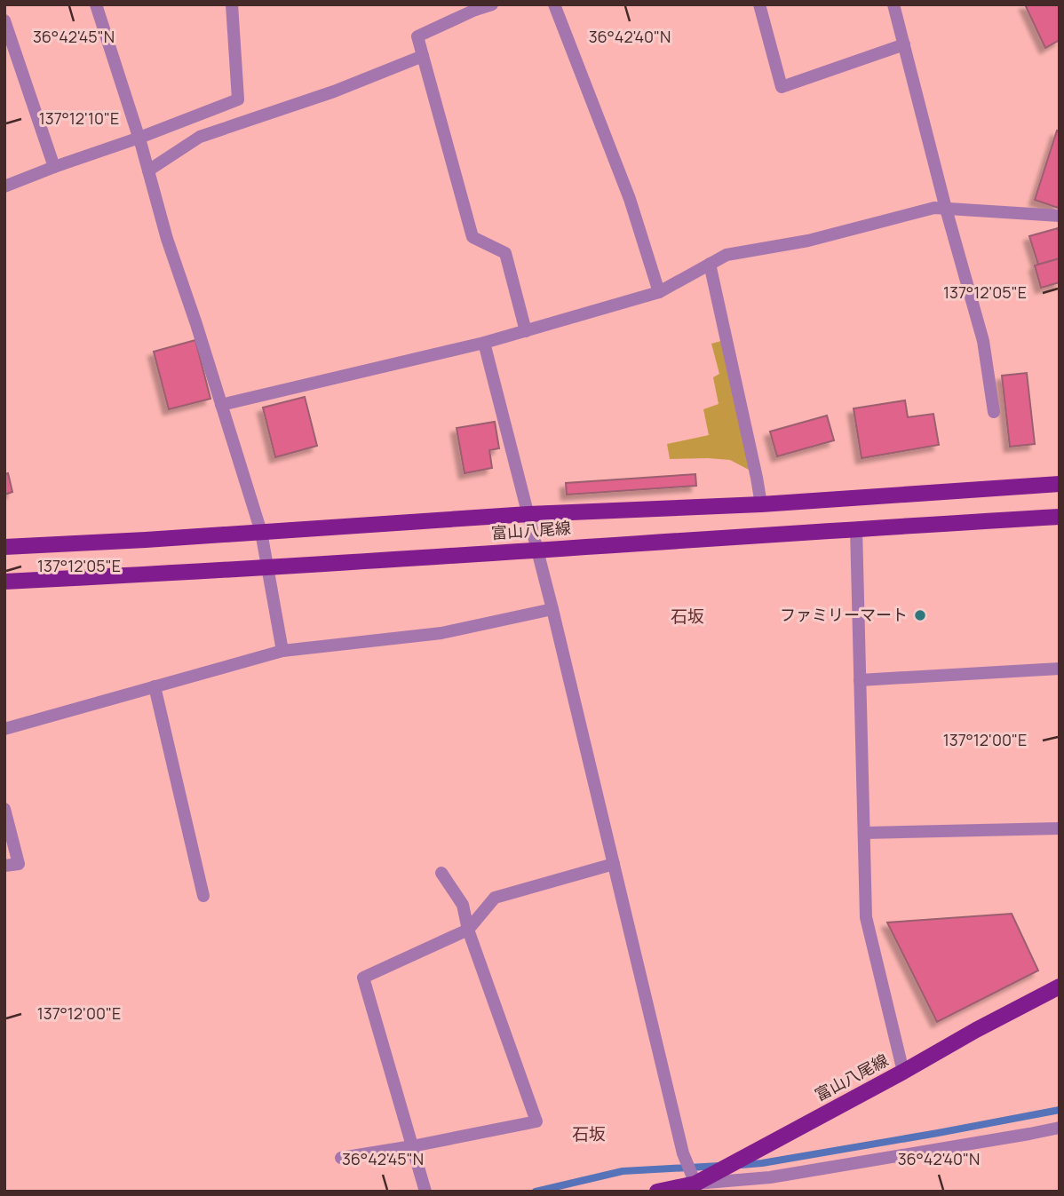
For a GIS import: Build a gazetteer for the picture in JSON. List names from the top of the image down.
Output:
{
  "streets": {
    "main road": ["富山八尾線"]
  },
  "districts": ["石坂", "石坂"],
  "places": ["ファミリーマート"],
  "coordinates": [
    "36°42'45\"N",
    "36°42'40\"N",
    "137°12'10\"E",
    "137°12'05\"E",
    "137°12'00\"E"
  ]
}
